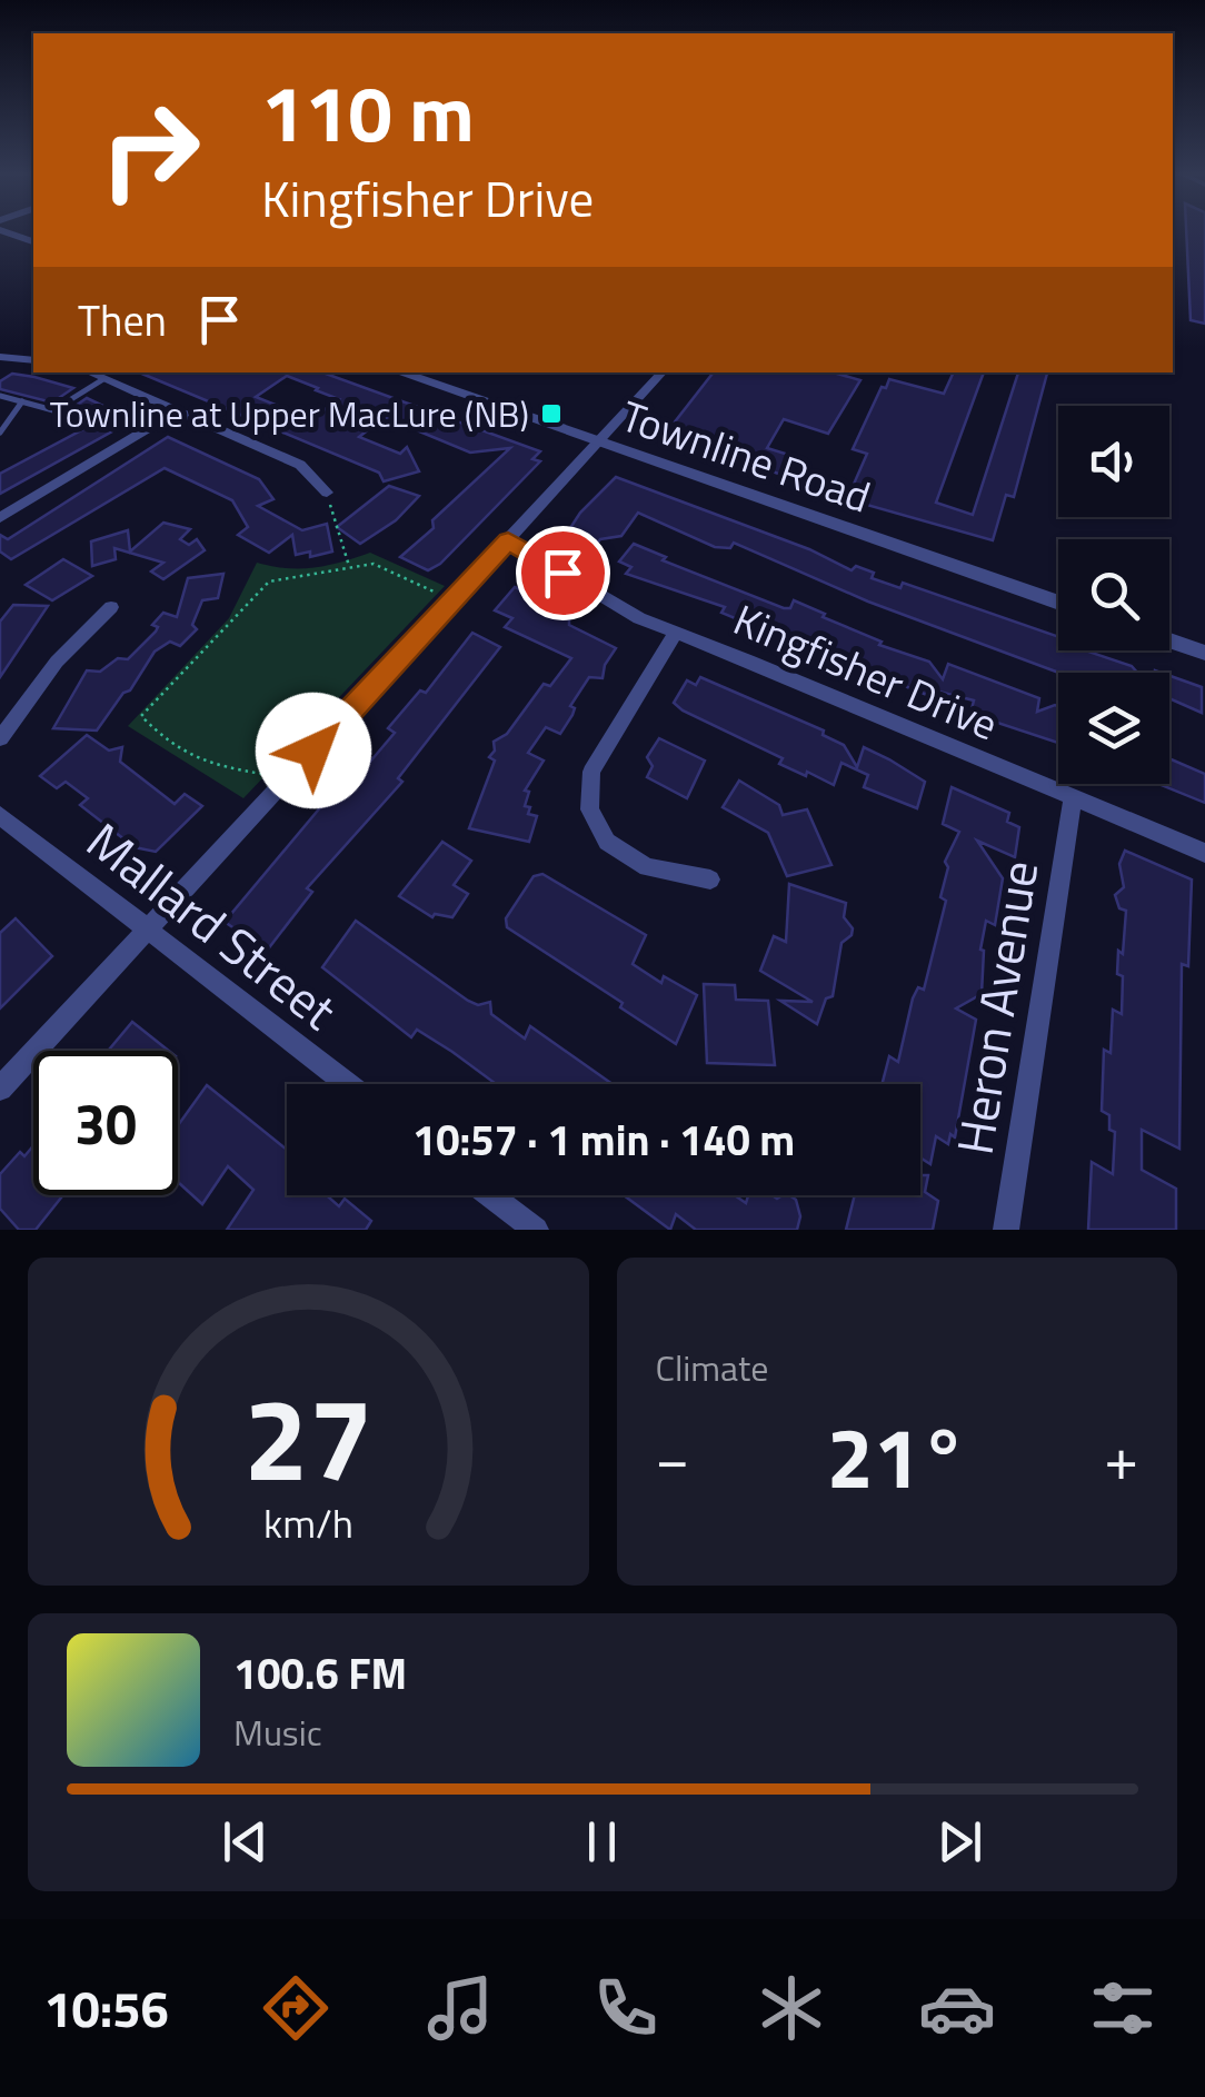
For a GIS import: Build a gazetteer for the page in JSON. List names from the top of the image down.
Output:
{
  "streets": {
    "street": [
      "Townline Road",
      "Kingfisher Drive",
      "Mallard Street",
      "Heron Avenue"
    ]
  },
  "crossings": [
    ["Kingfisher Drive", "Heron Avenue"]
  ],
  "places": {
    "transit": ["Townline at Upper MacLure (NB)"]
  },
  "page": {
    "turn": ["110 m", "Kingfisher Drive"],
    "then": "Then",
    "limit": "30",
    "trip": "10:57 · 1 min · 140 m",
    "tile": "Climate",
    "heat": ["−", "21°", "+"],
    "song": ["100.6 FM", "Music"],
    "tabs": "10:56",
    "gauge": ["27", "km/h"]
  }
}
